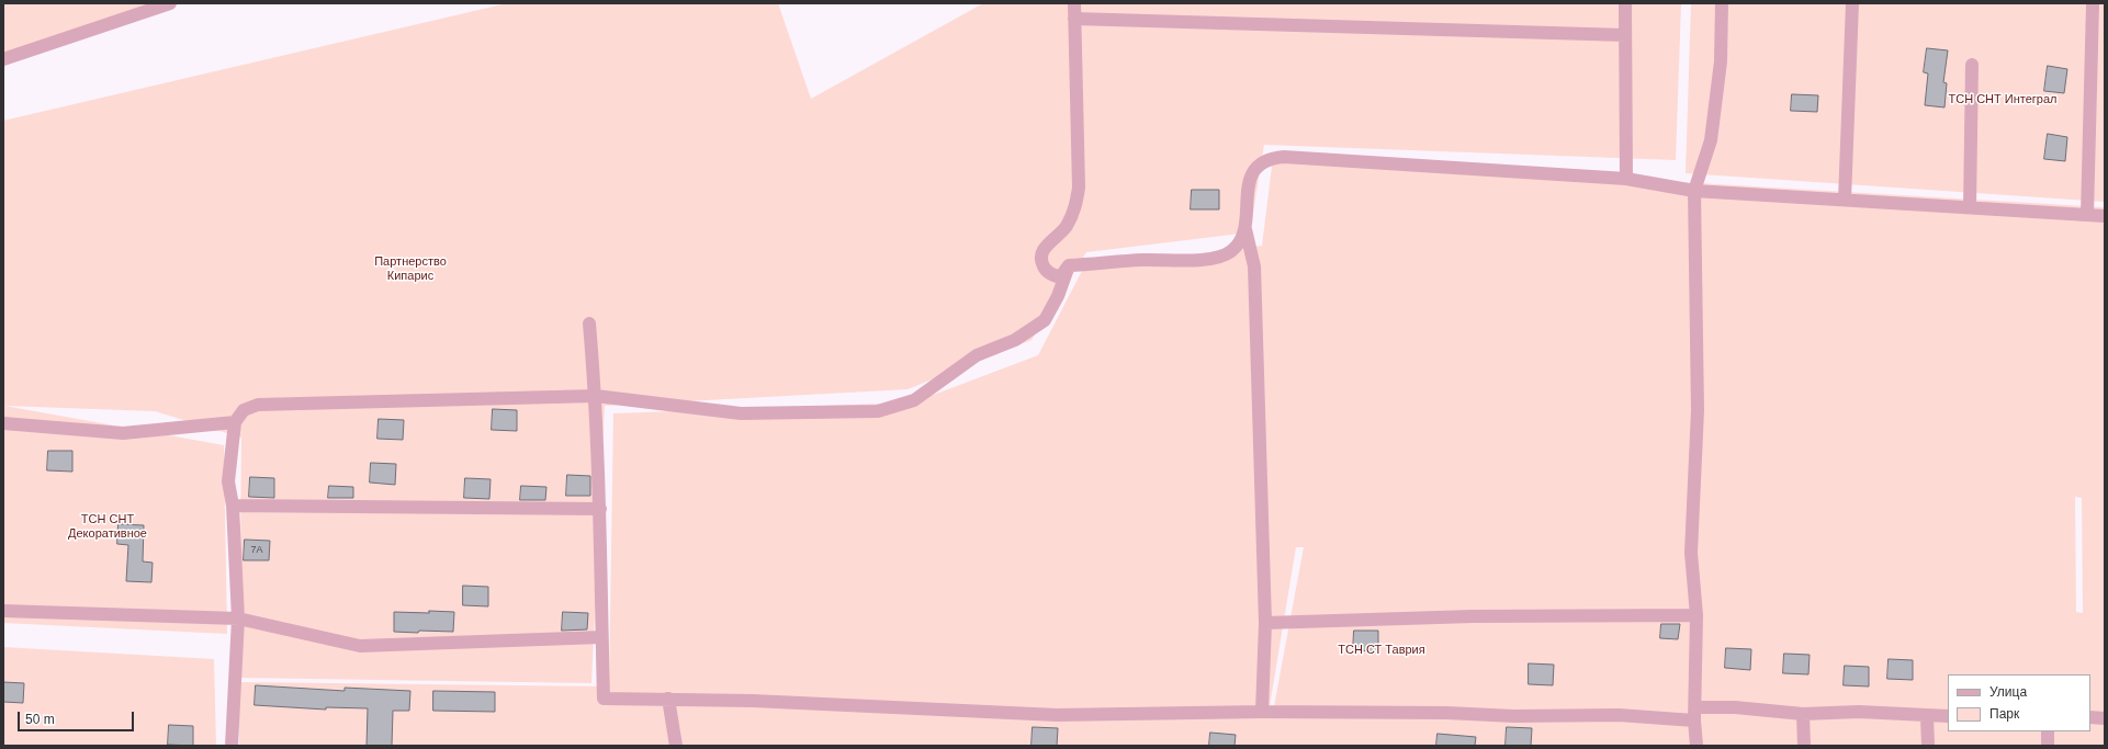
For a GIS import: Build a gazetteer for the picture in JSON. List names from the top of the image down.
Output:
{
  "parks": [
    "ТСН СНТ Интеграл",
    "Партнерство Кипарис",
    "ТСН СНТ Декоративное",
    "ТСН СТ Таврия"
  ],
  "house_numbers": ["7А"],
  "legend": ["Улица", "Парк"],
  "scale_bar": "50 m"
}
